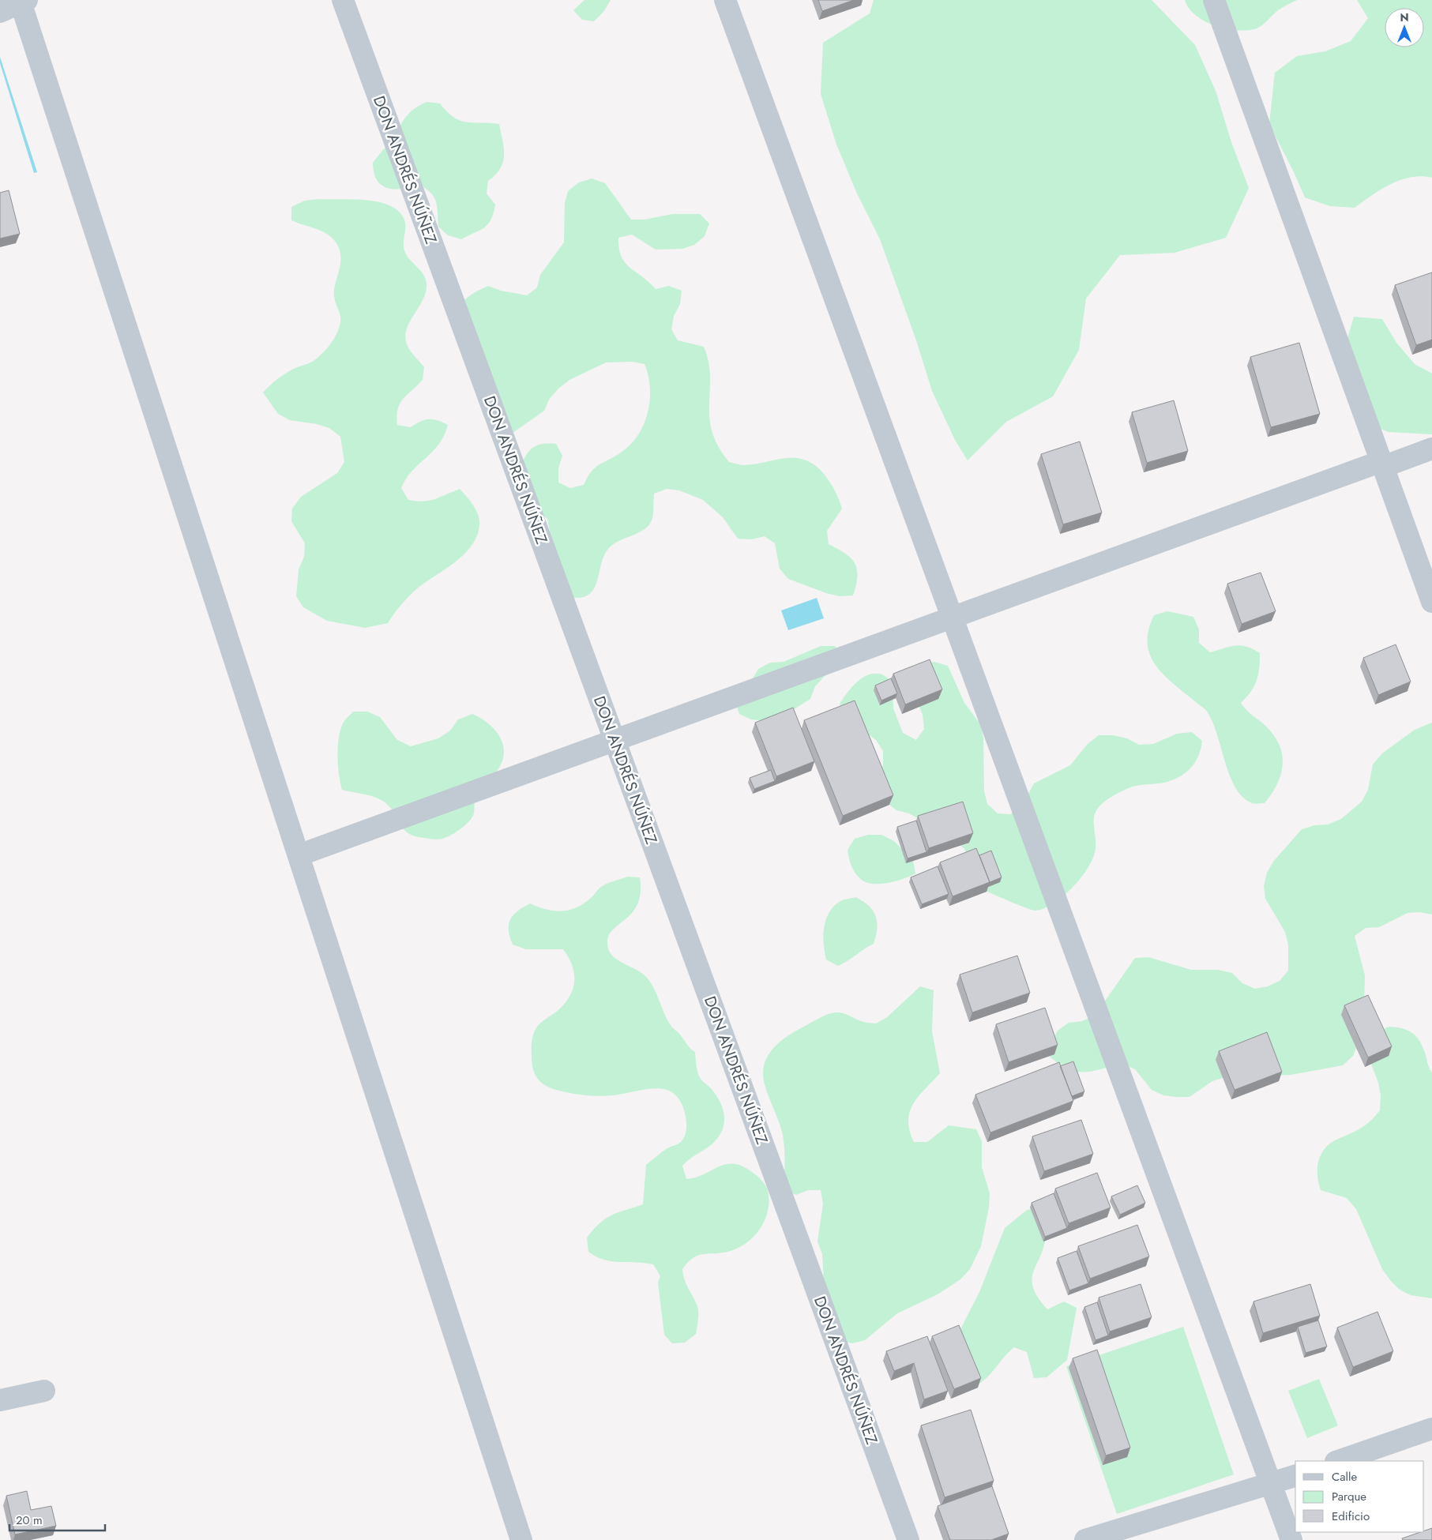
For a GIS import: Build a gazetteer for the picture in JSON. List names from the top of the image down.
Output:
{
  "streets": {
    "street": ["DON ANDRÉS NÚÑEZ"]
  },
  "legend": ["Calle", "Parque", "Edificio"],
  "scale_bar": "20 m",
  "north": "top"
}
